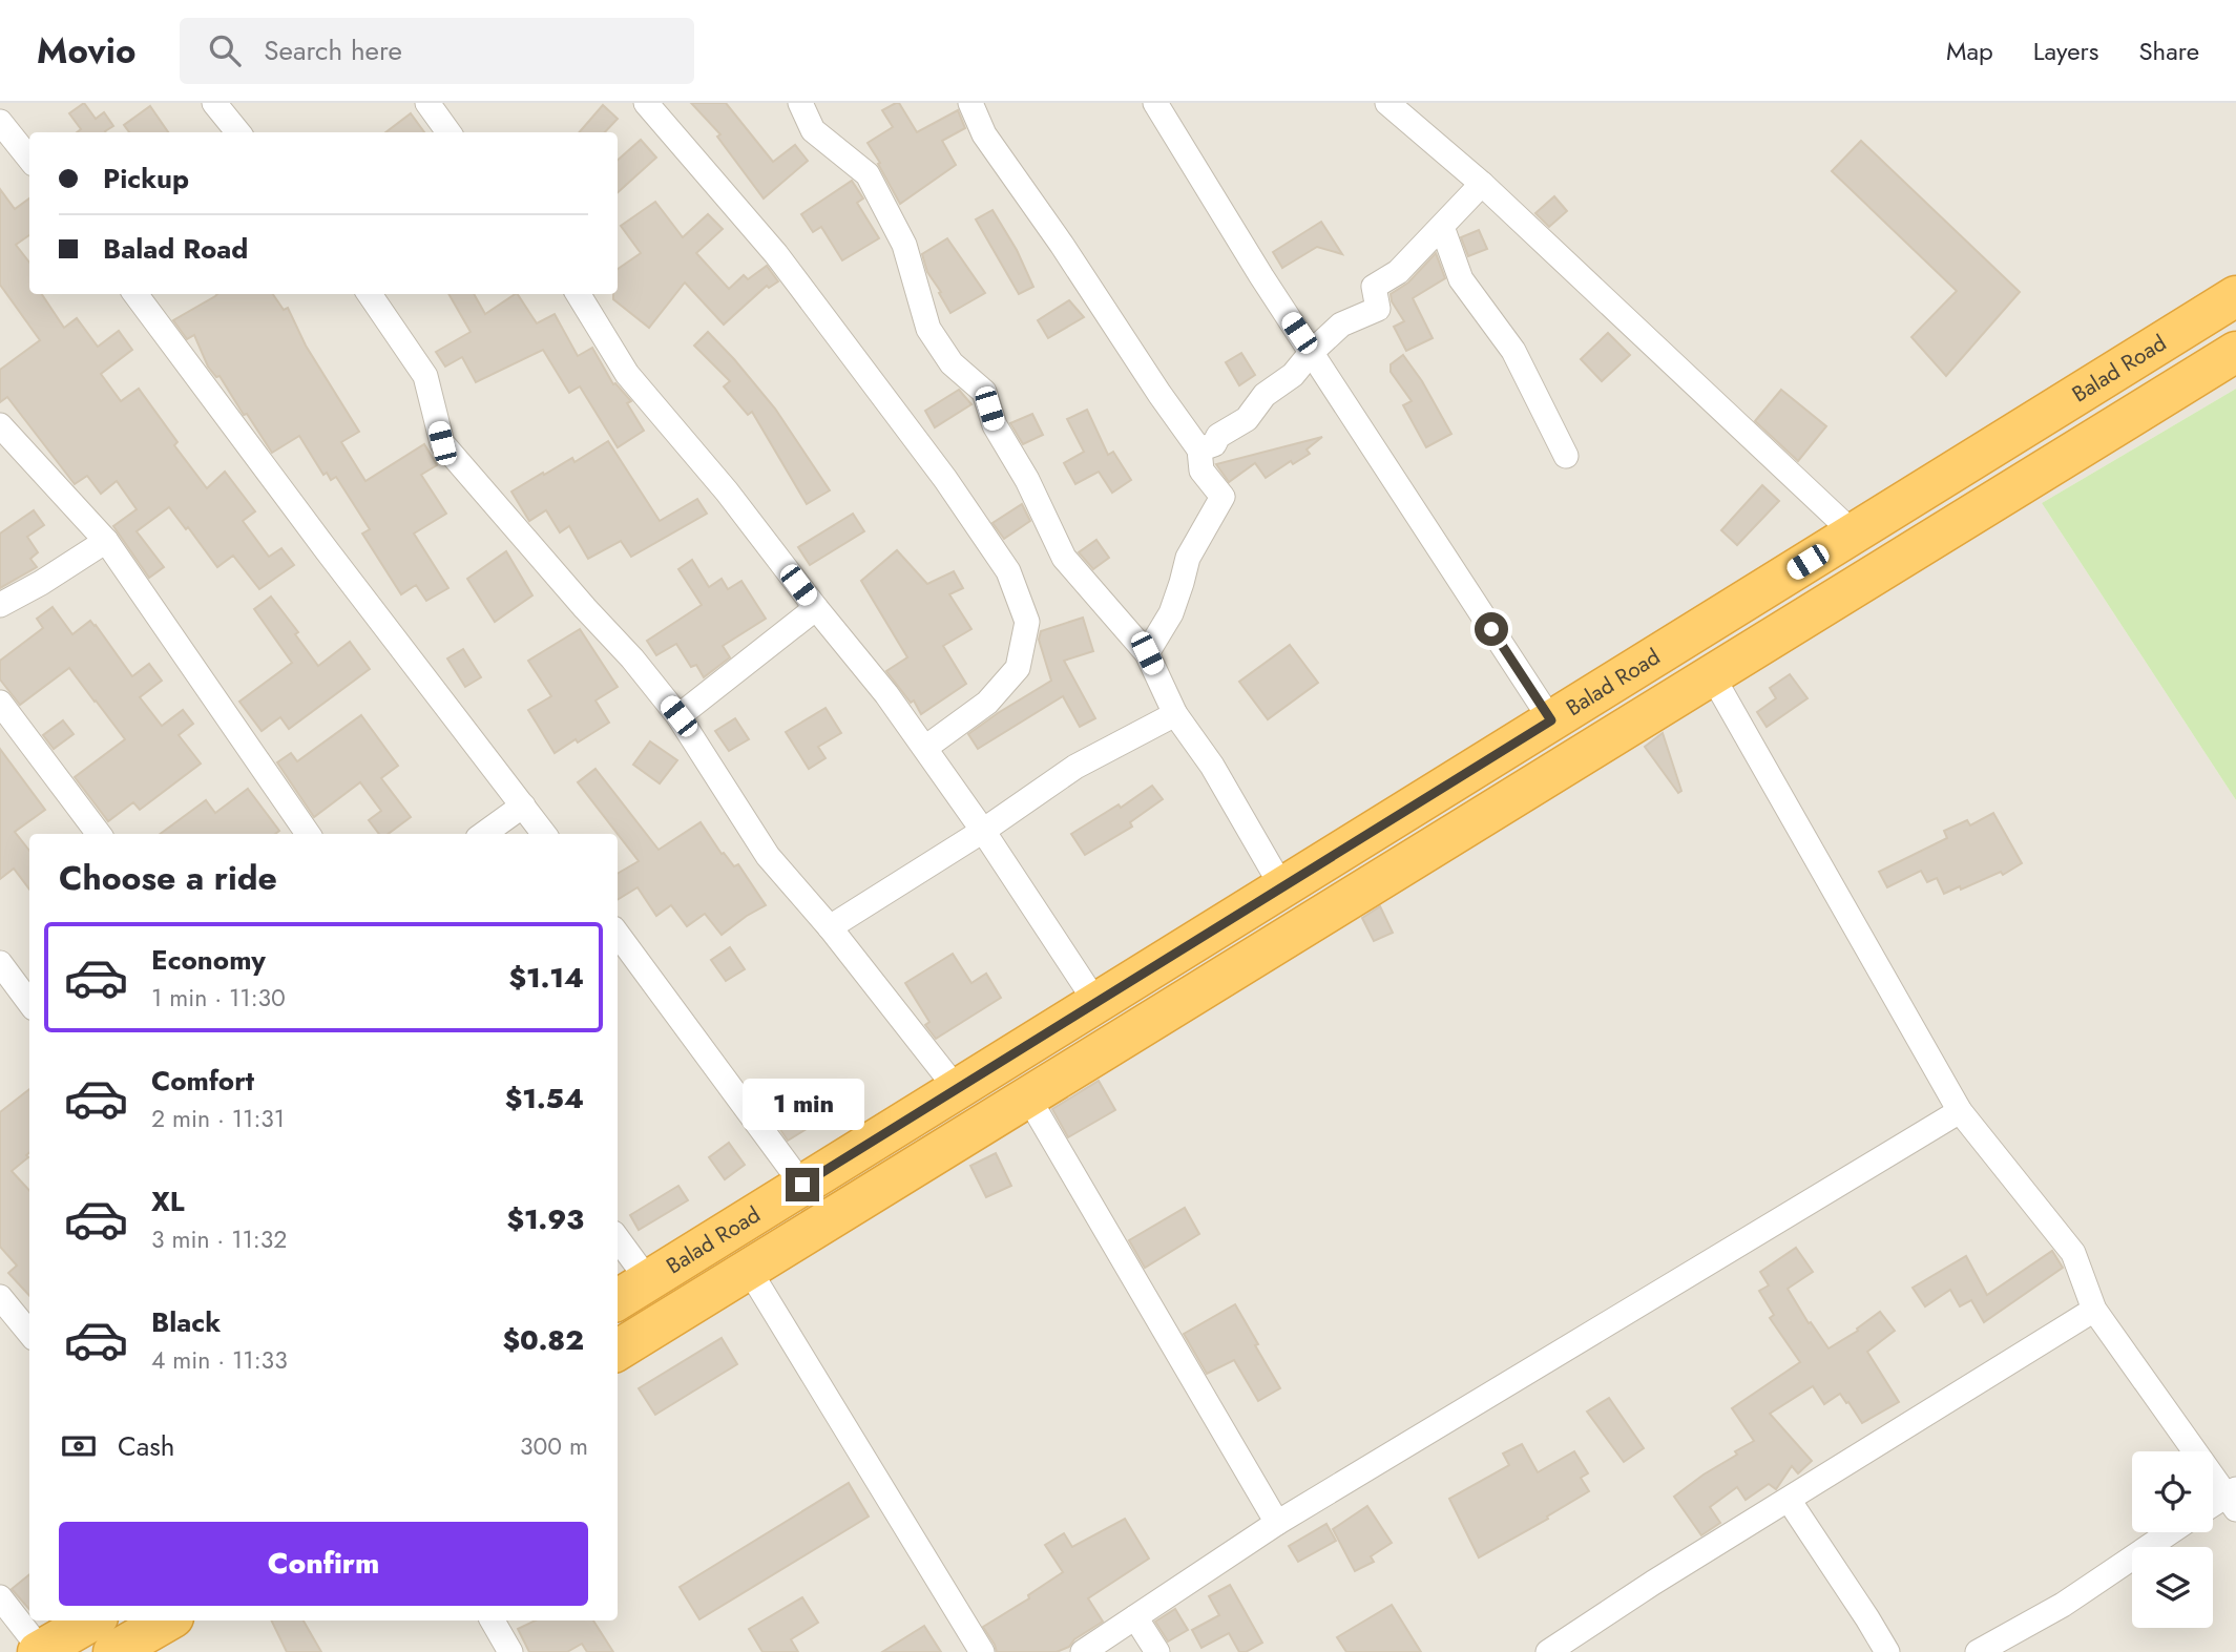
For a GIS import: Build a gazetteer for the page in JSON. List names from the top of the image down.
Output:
{
  "streets": {
    "highway": ["Balad Road"]
  },
  "page": {
    "header": "Movio",
    "search": "Search here",
    "nav": ["Map", "Layers", "Share"],
    "banner": ["Pickup", "Balad Road"],
    "heading": "Choose a ride",
    "list": [
      {
        "name": "Economy",
        "note": "1 min · 11:30",
        "value": "$1.14"
      },
      {
        "name": "Comfort",
        "note": "2 min · 11:31",
        "value": "$1.54"
      },
      {
        "name": "XL",
        "note": "3 min · 11:32",
        "value": "$1.93"
      },
      {
        "name": "Black",
        "note": "4 min · 11:33",
        "value": "$0.82"
      }
    ],
    "bubble": "1 min",
    "pay": ["Cash", "300 m"],
    "buttons": "Confirm"
  }
}
